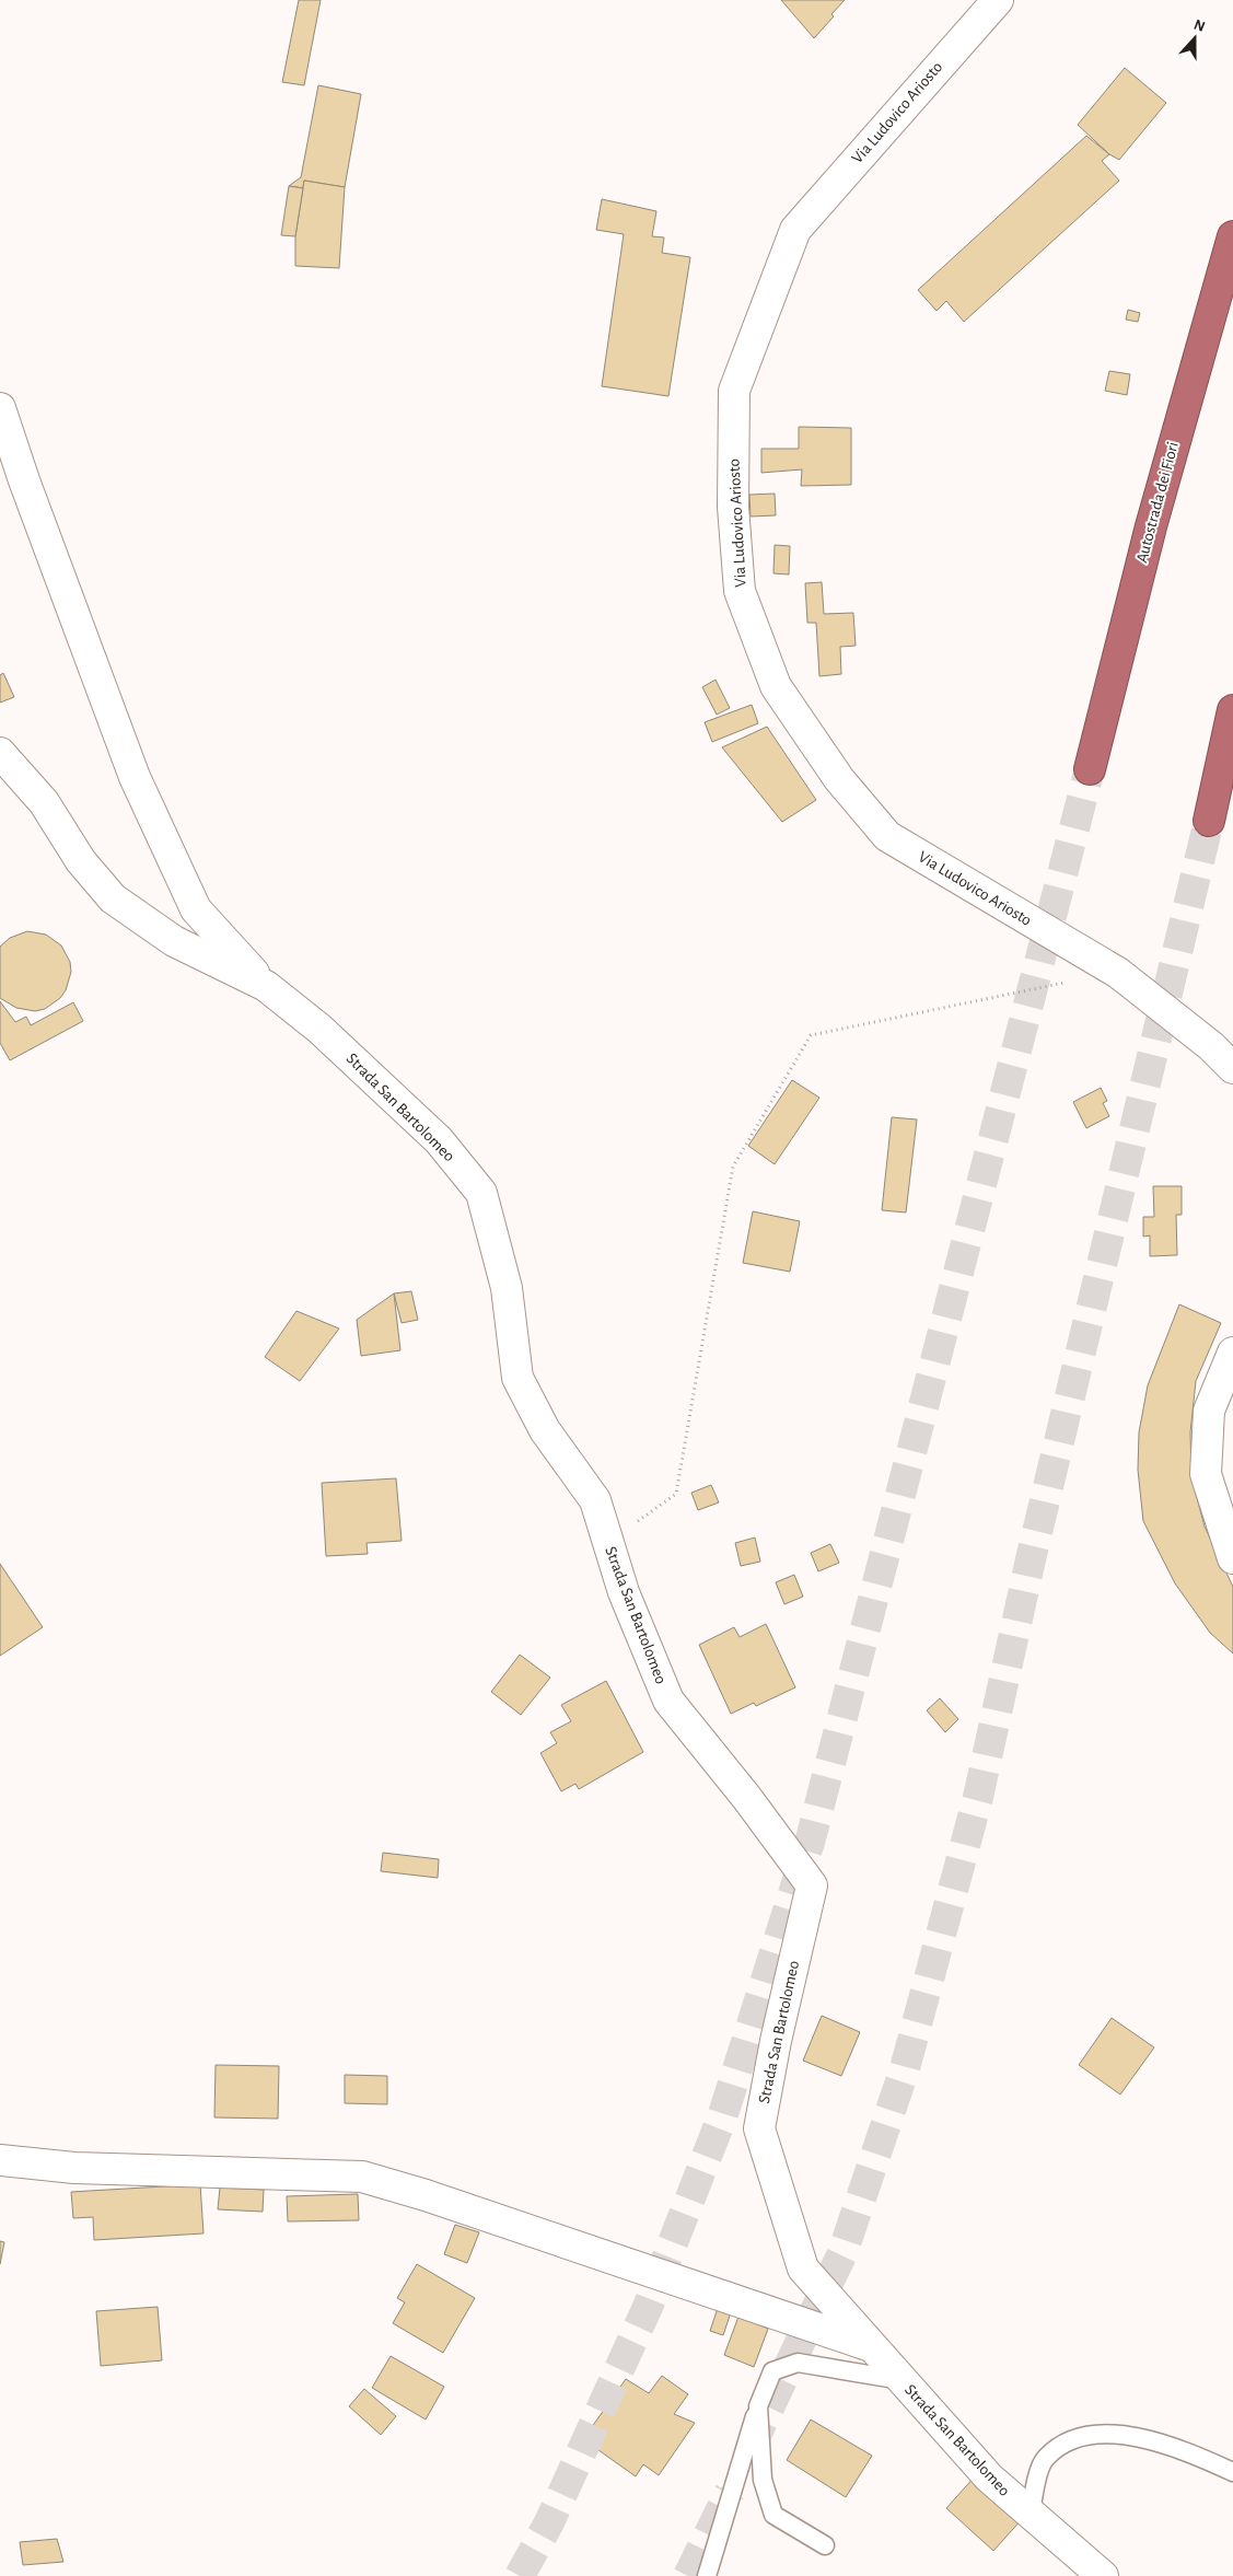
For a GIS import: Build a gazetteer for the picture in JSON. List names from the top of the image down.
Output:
{
  "streets": {
    "highway": ["Autostrada dei Fiori"],
    "street": ["Via Ludovico Ariosto", "Strada San Bartolomeo"]
  },
  "north": "top"
}
